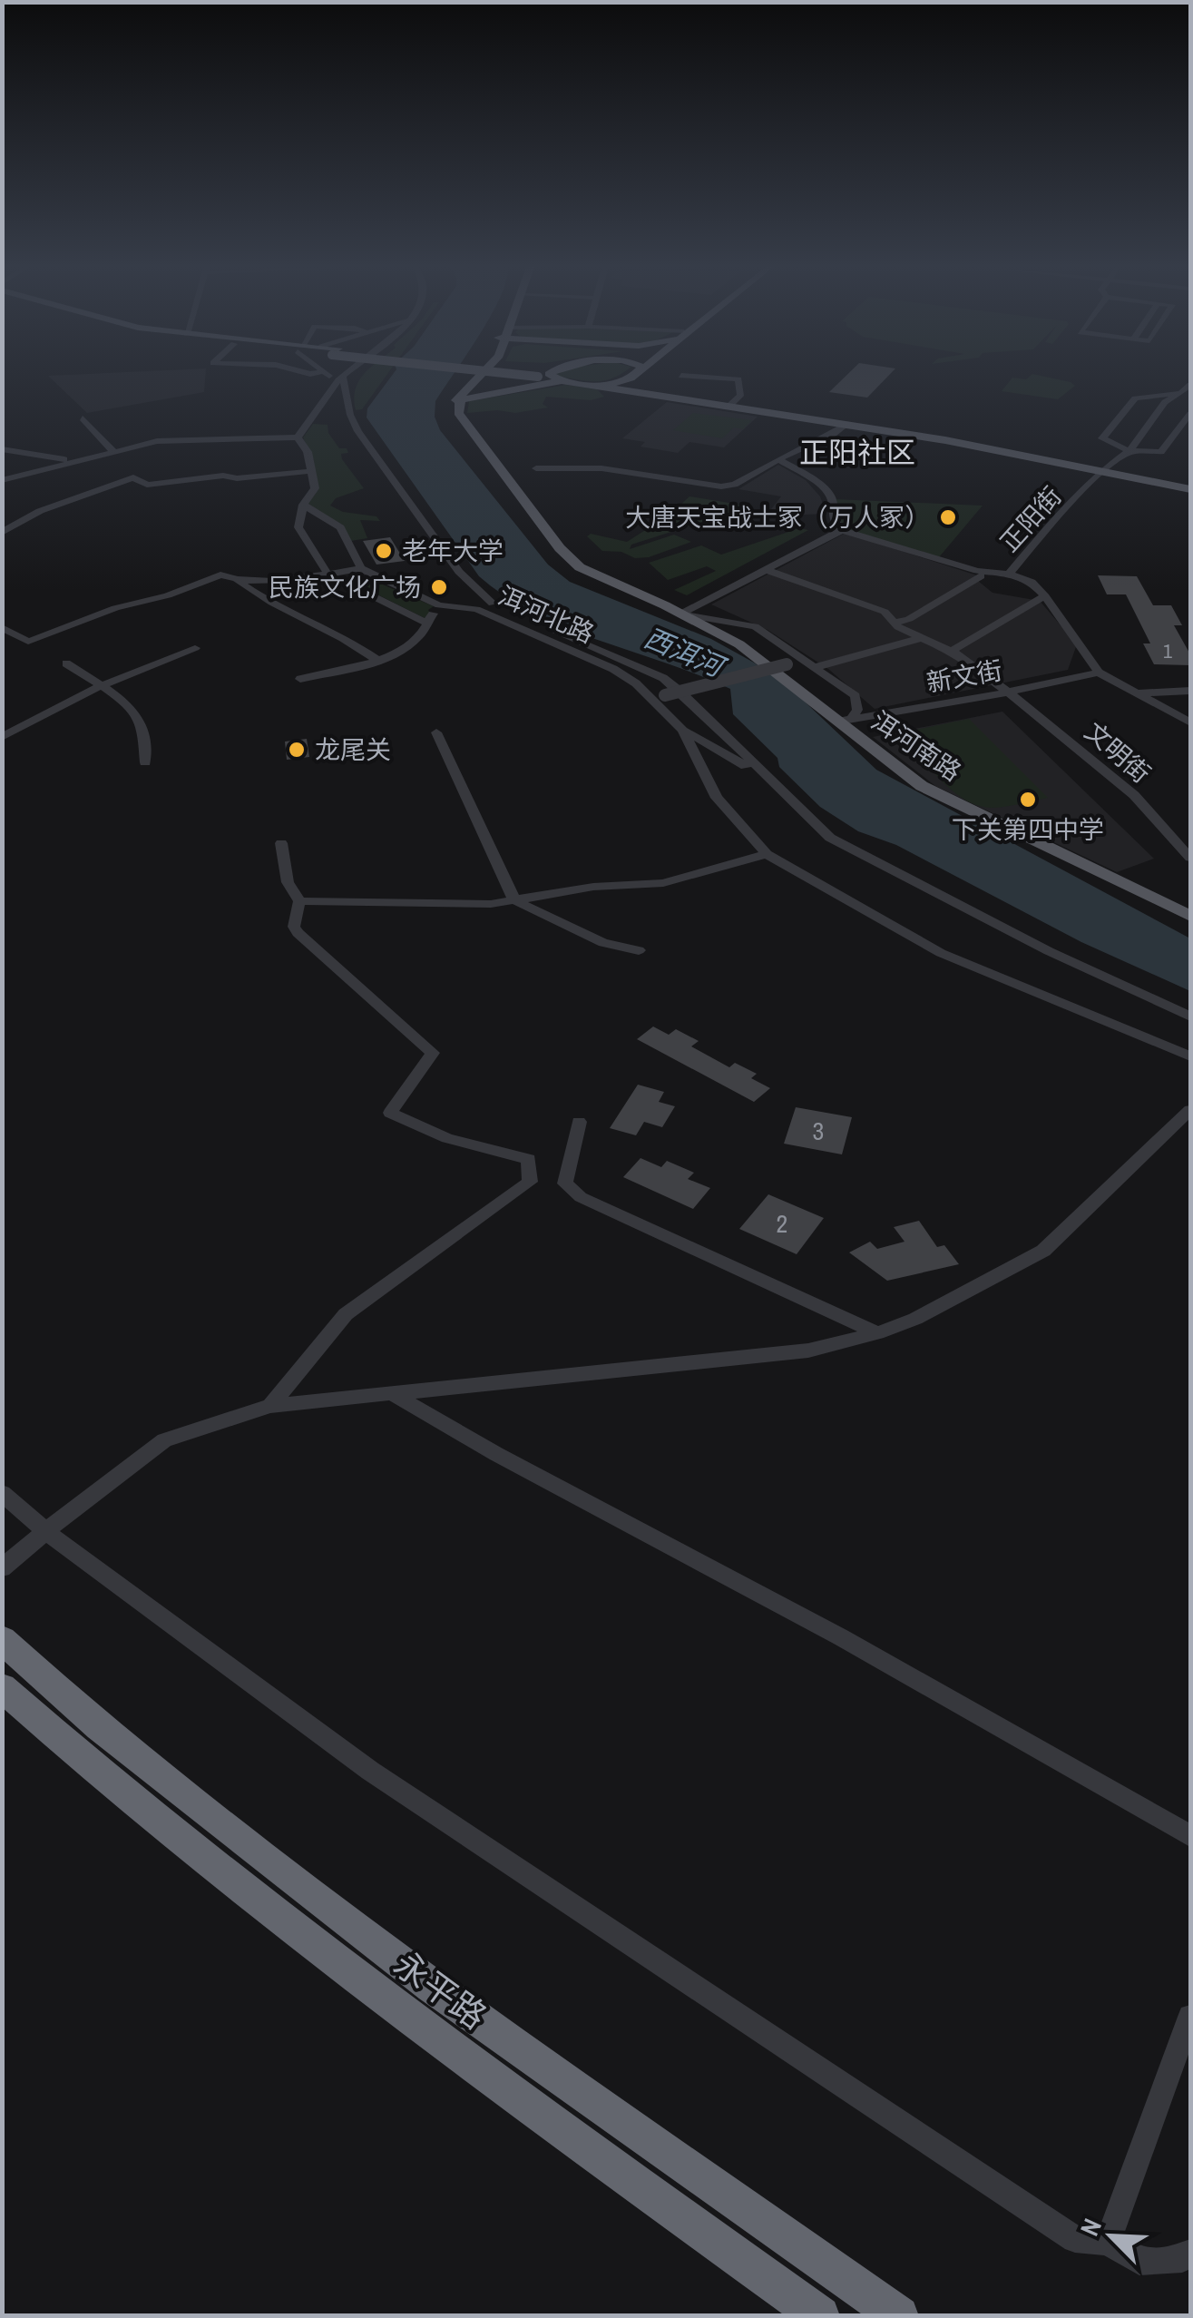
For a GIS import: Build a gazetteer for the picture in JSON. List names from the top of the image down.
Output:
{
  "streets": {
    "highway": ["永平路"],
    "main road": ["洱河南路"],
    "street": [
      "正阳街",
      "洱河北路",
      "新文街",
      "文明街"
    ]
  },
  "crossings": [
    ["正阳街", "新文街"],
    ["新文街", "洱河南路"],
    ["新文街", "文明街"]
  ],
  "districts": ["正阳社区"],
  "water": ["西洱河"],
  "places": [
    "大唐天宝战士冢（万人冢）",
    "老年大学",
    "民族文化广场",
    "龙尾关",
    "下关第四中学"
  ],
  "house_numbers": ["1", "3", "2"],
  "north": "top left"
}
